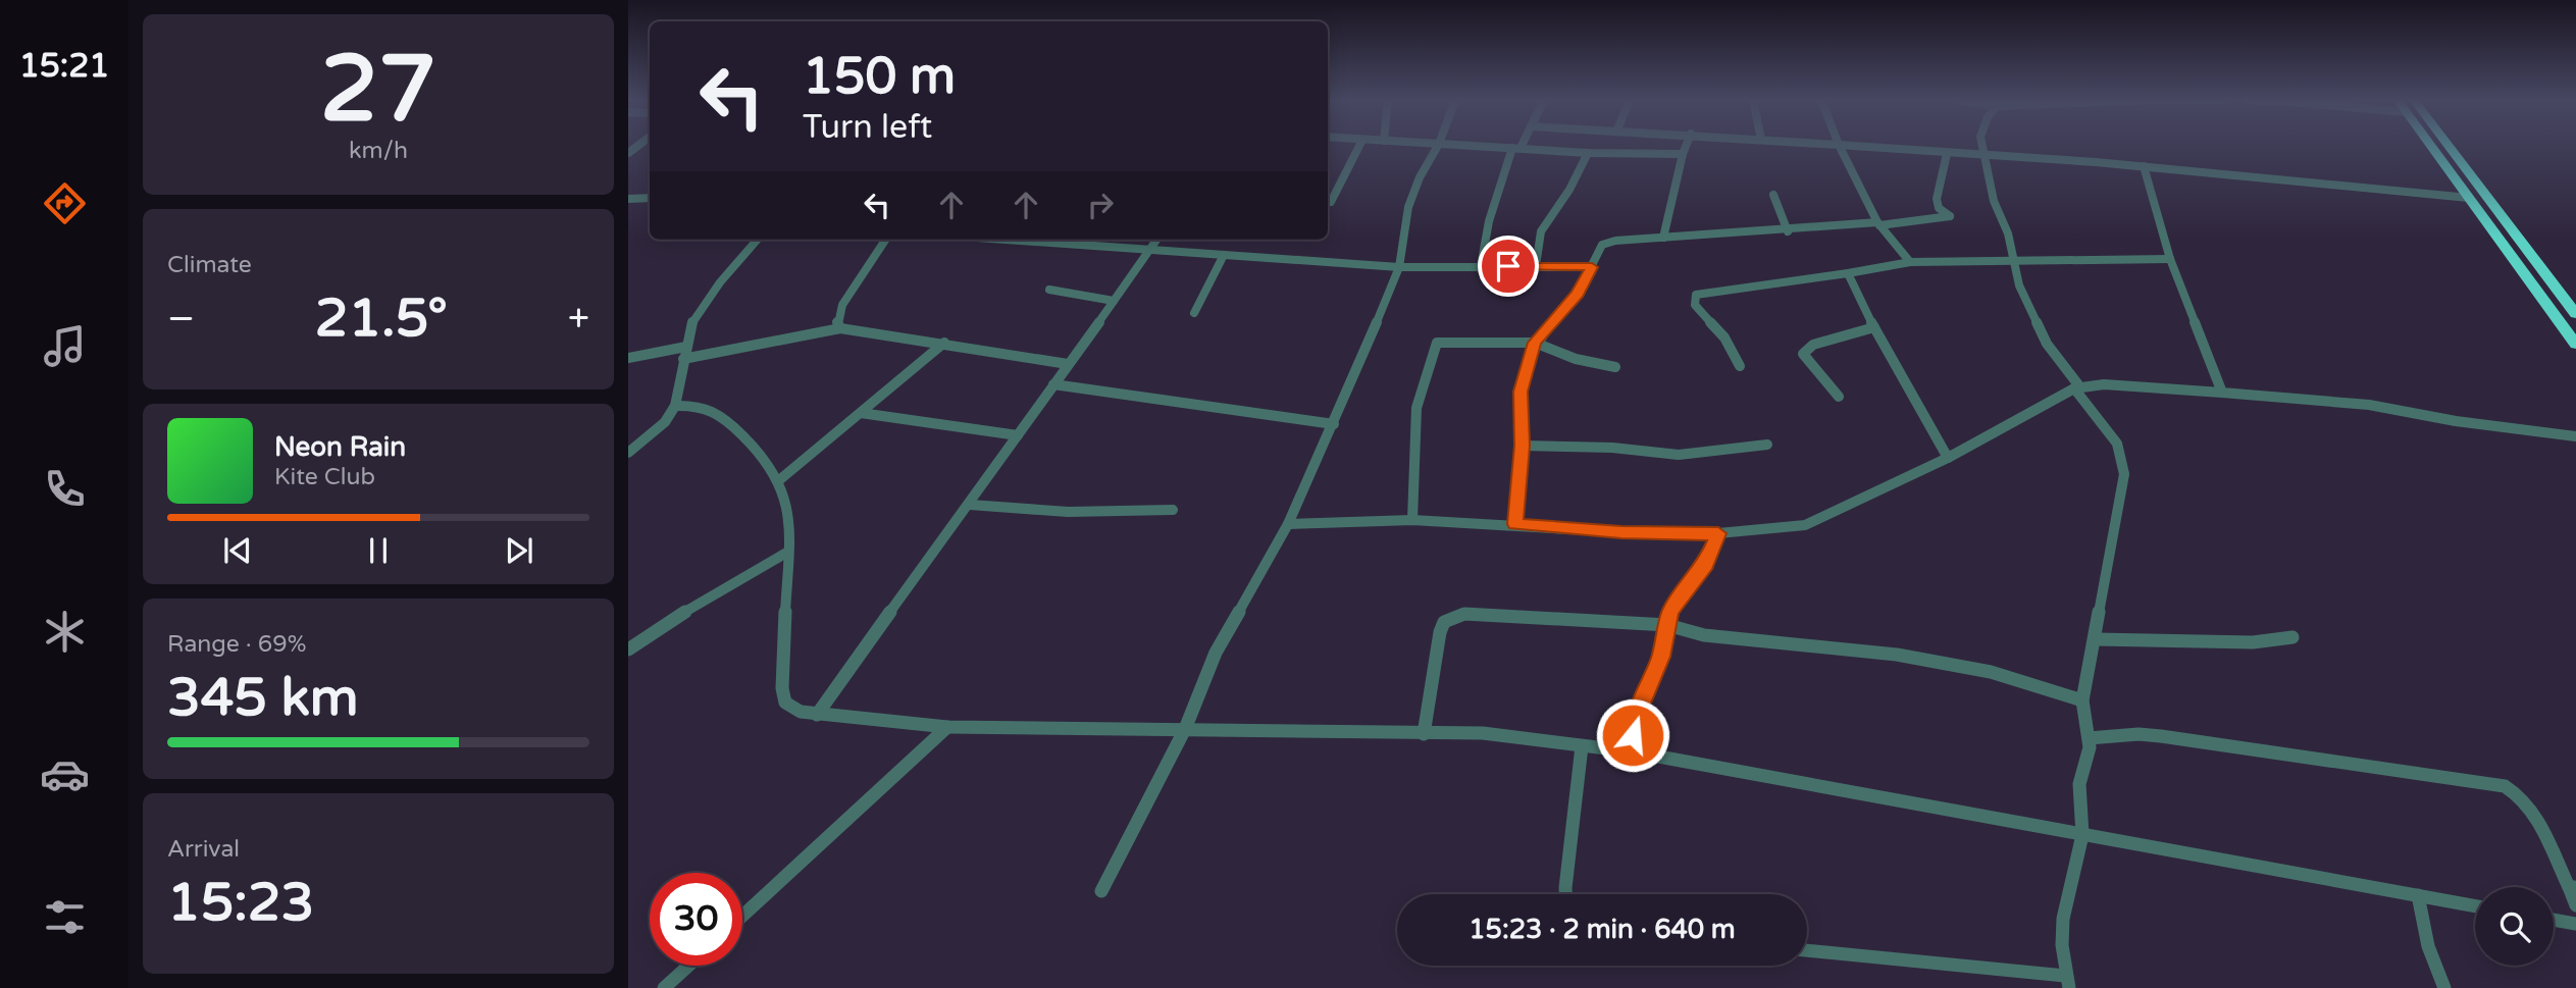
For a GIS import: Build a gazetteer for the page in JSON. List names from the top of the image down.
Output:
{
  "page": {
    "tabs": "15:21",
    "tile": [
      ["27", "km/h"],
      "Climate",
      ["Range · 69%", "345 km"],
      ["Arrival", "15:23"]
    ],
    "turn": ["150 m", "Turn left"],
    "heat": ["−", "21.5°", "+"],
    "song": ["Neon Rain", "Kite Club"],
    "limit": "30",
    "trip": "15:23 · 2 min · 640 m"
  }
}
